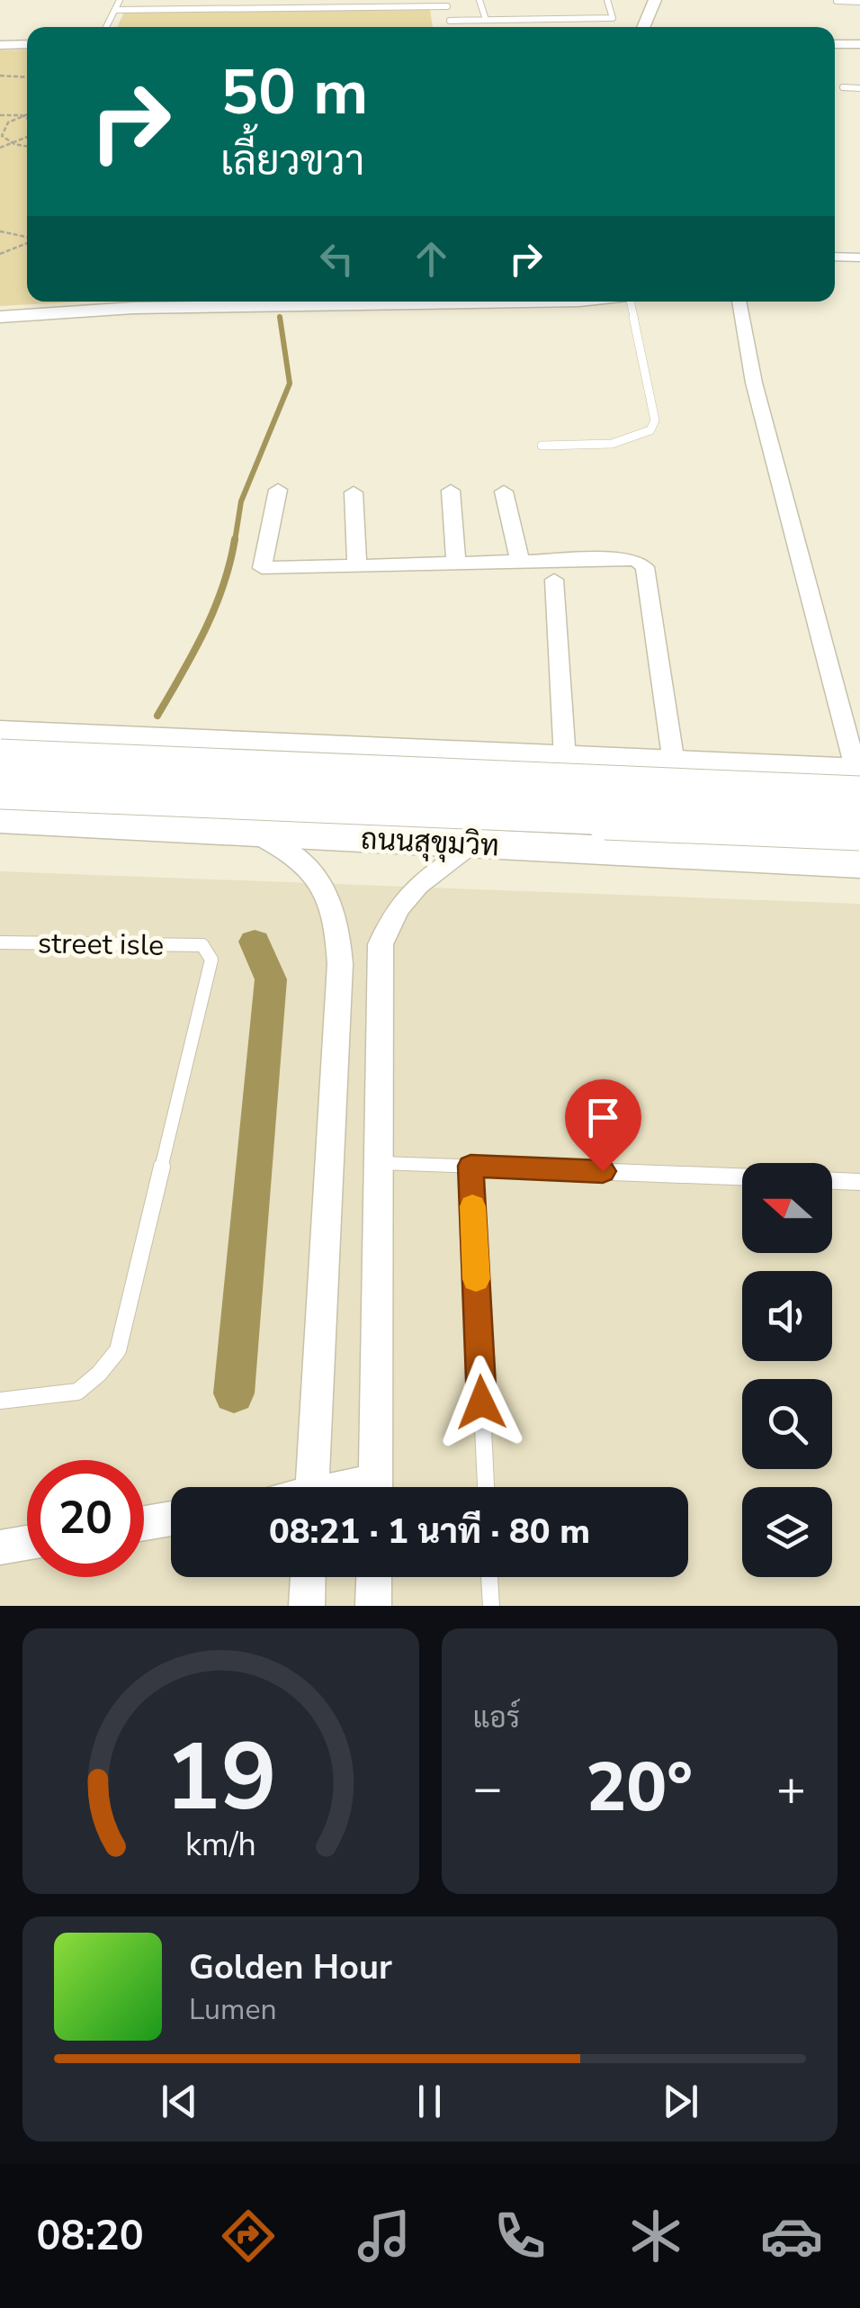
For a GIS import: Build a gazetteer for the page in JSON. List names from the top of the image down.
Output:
{
  "streets": {
    "highway": ["ถนนสุขุมวิท"],
    "lane": ["street isle"]
  },
  "north": "left",
  "page": {
    "turn": ["50 m", "เลี้ยวขวา"],
    "limit": "20",
    "trip": "08:21 · 1 นาที · 80 m",
    "tile": "แอร์",
    "heat": ["−", "20°", "+"],
    "song": ["Golden Hour", "Lumen"],
    "tabs": "08:20",
    "gauge": ["19", "km/h"]
  }
}
